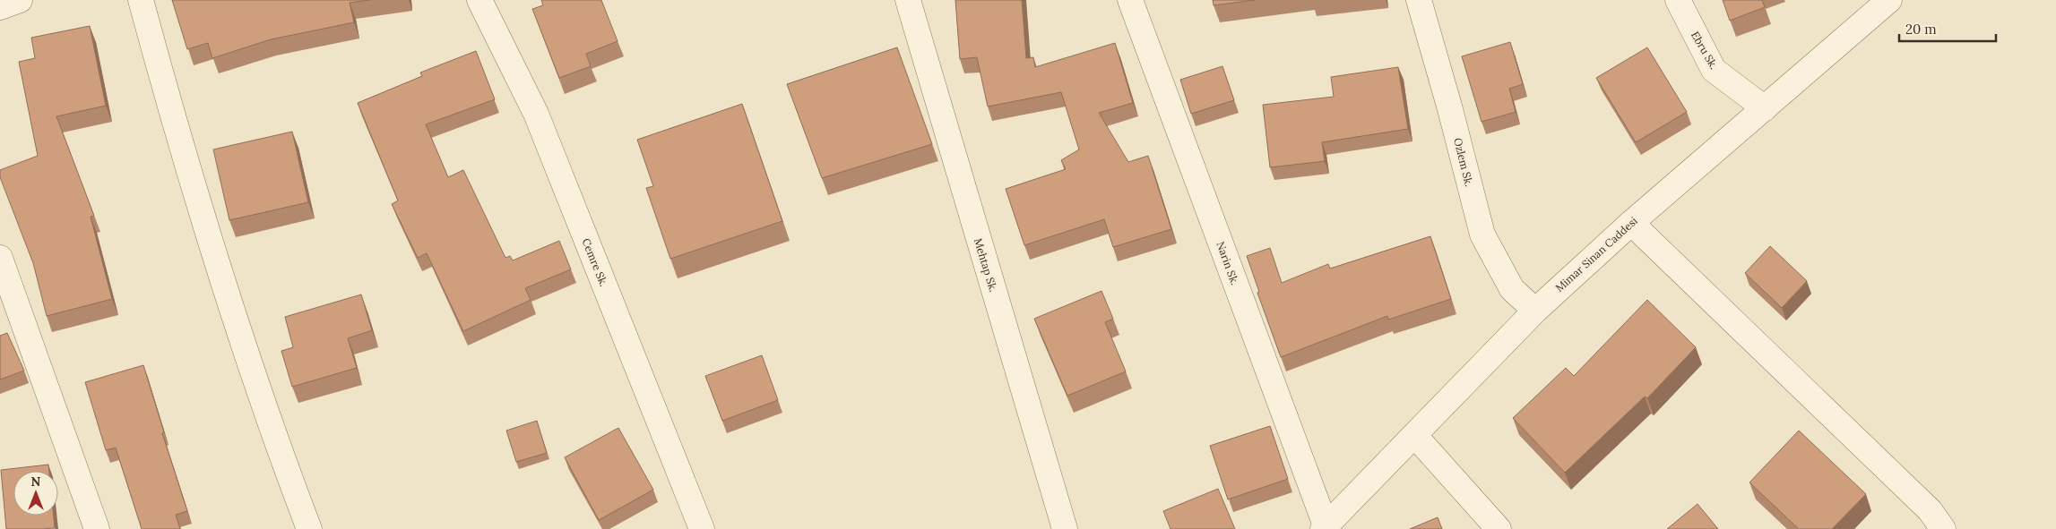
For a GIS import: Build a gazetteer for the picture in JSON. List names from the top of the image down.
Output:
{
  "streets": {
    "street": [
      "Ebru Sk.",
      "Ozlem Sk.",
      "Mimar Sinan Caddesi",
      "Cemre Sk.",
      "Narin Sk.",
      "Mehtap Sk."
    ]
  },
  "crossings": [
    ["Ebru Sk.", "Mimar Sinan Caddesi"],
    ["Ozlem Sk.", "Mimar Sinan Caddesi"],
    ["Mimar Sinan Caddesi", "Narin Sk."]
  ],
  "scale_bar": "20 m",
  "north": "top"
}
